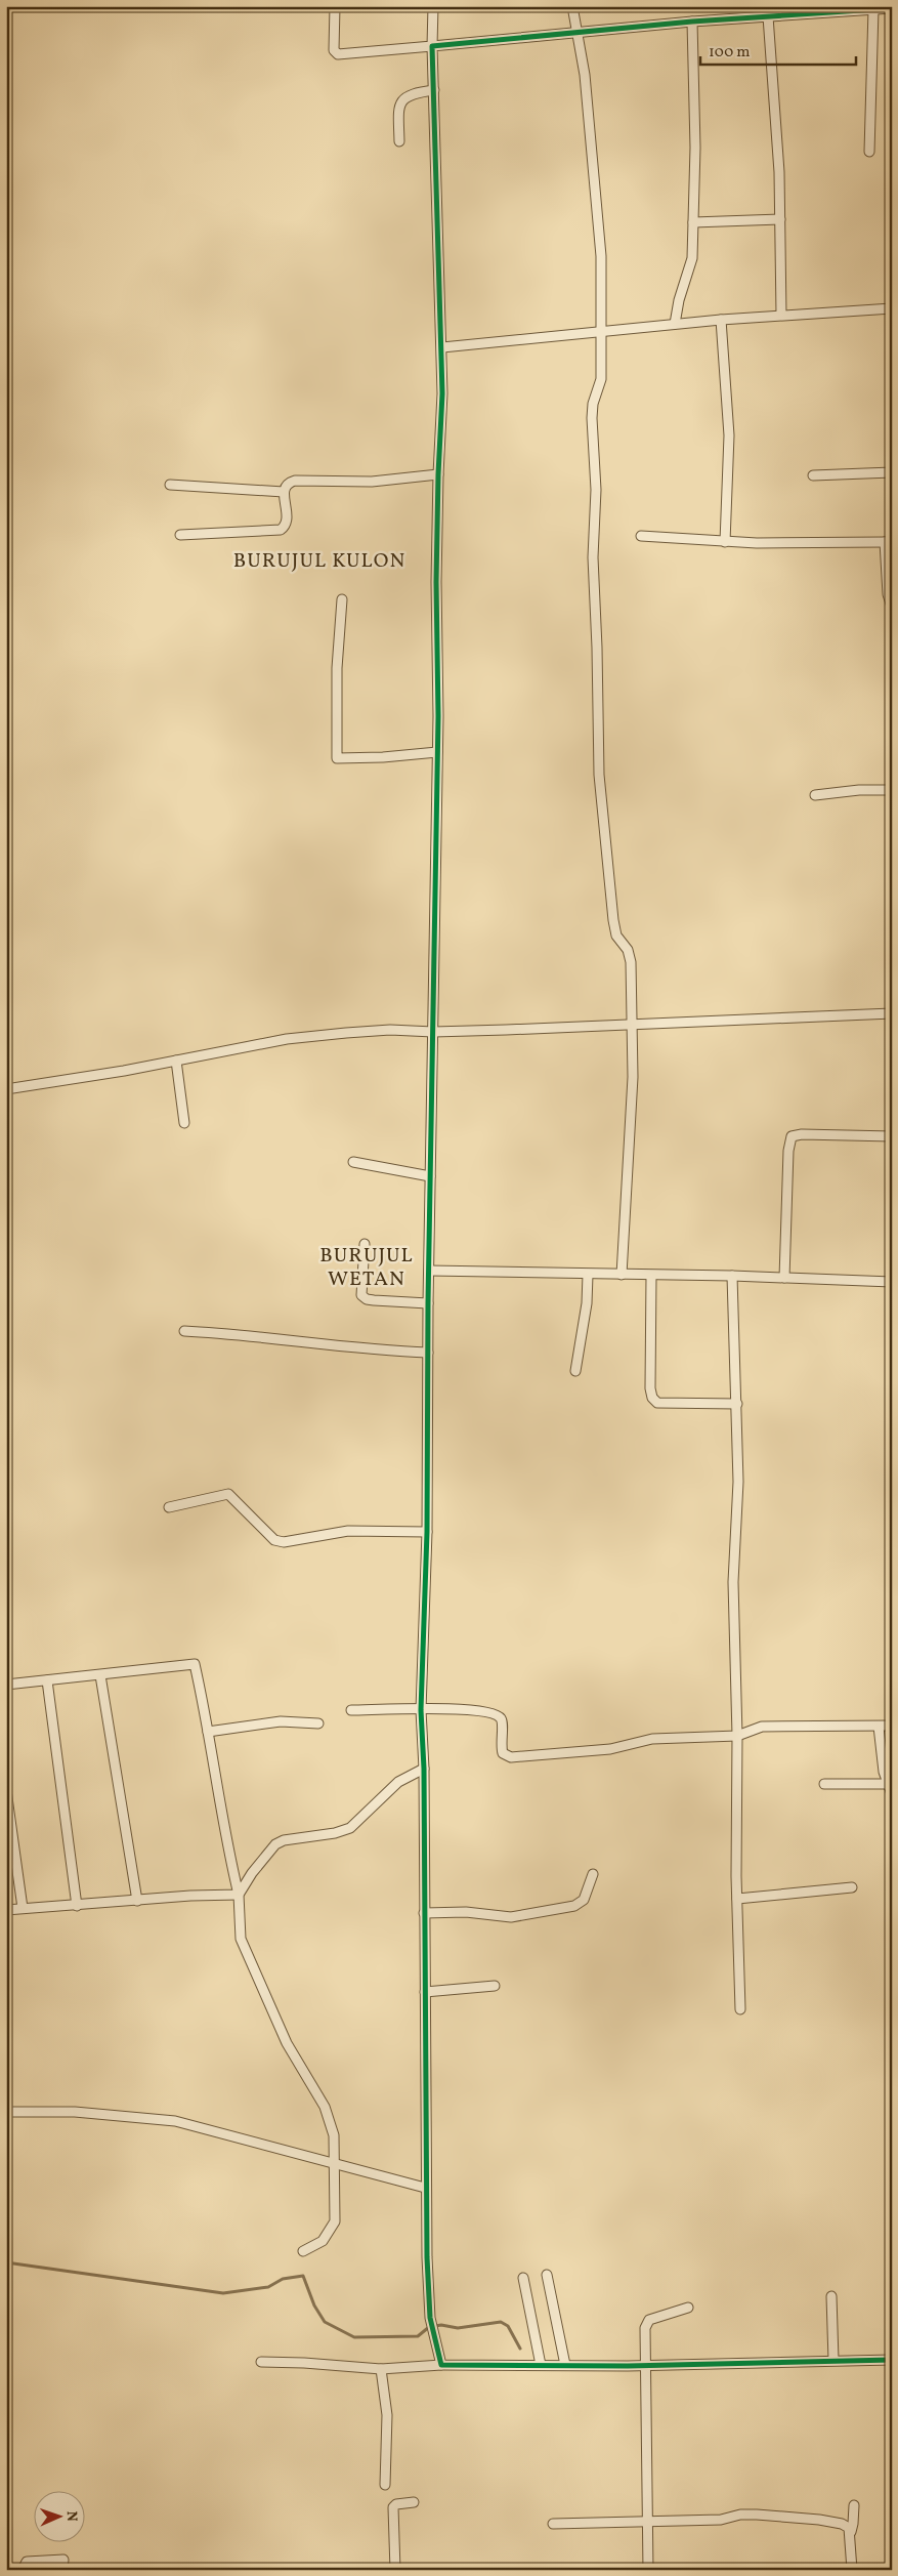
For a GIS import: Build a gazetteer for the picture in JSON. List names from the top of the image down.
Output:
{
  "districts": ["BURUJUL KULON", "BURUJUL WETAN"],
  "scale_bar": "100 m",
  "north": "right"
}
